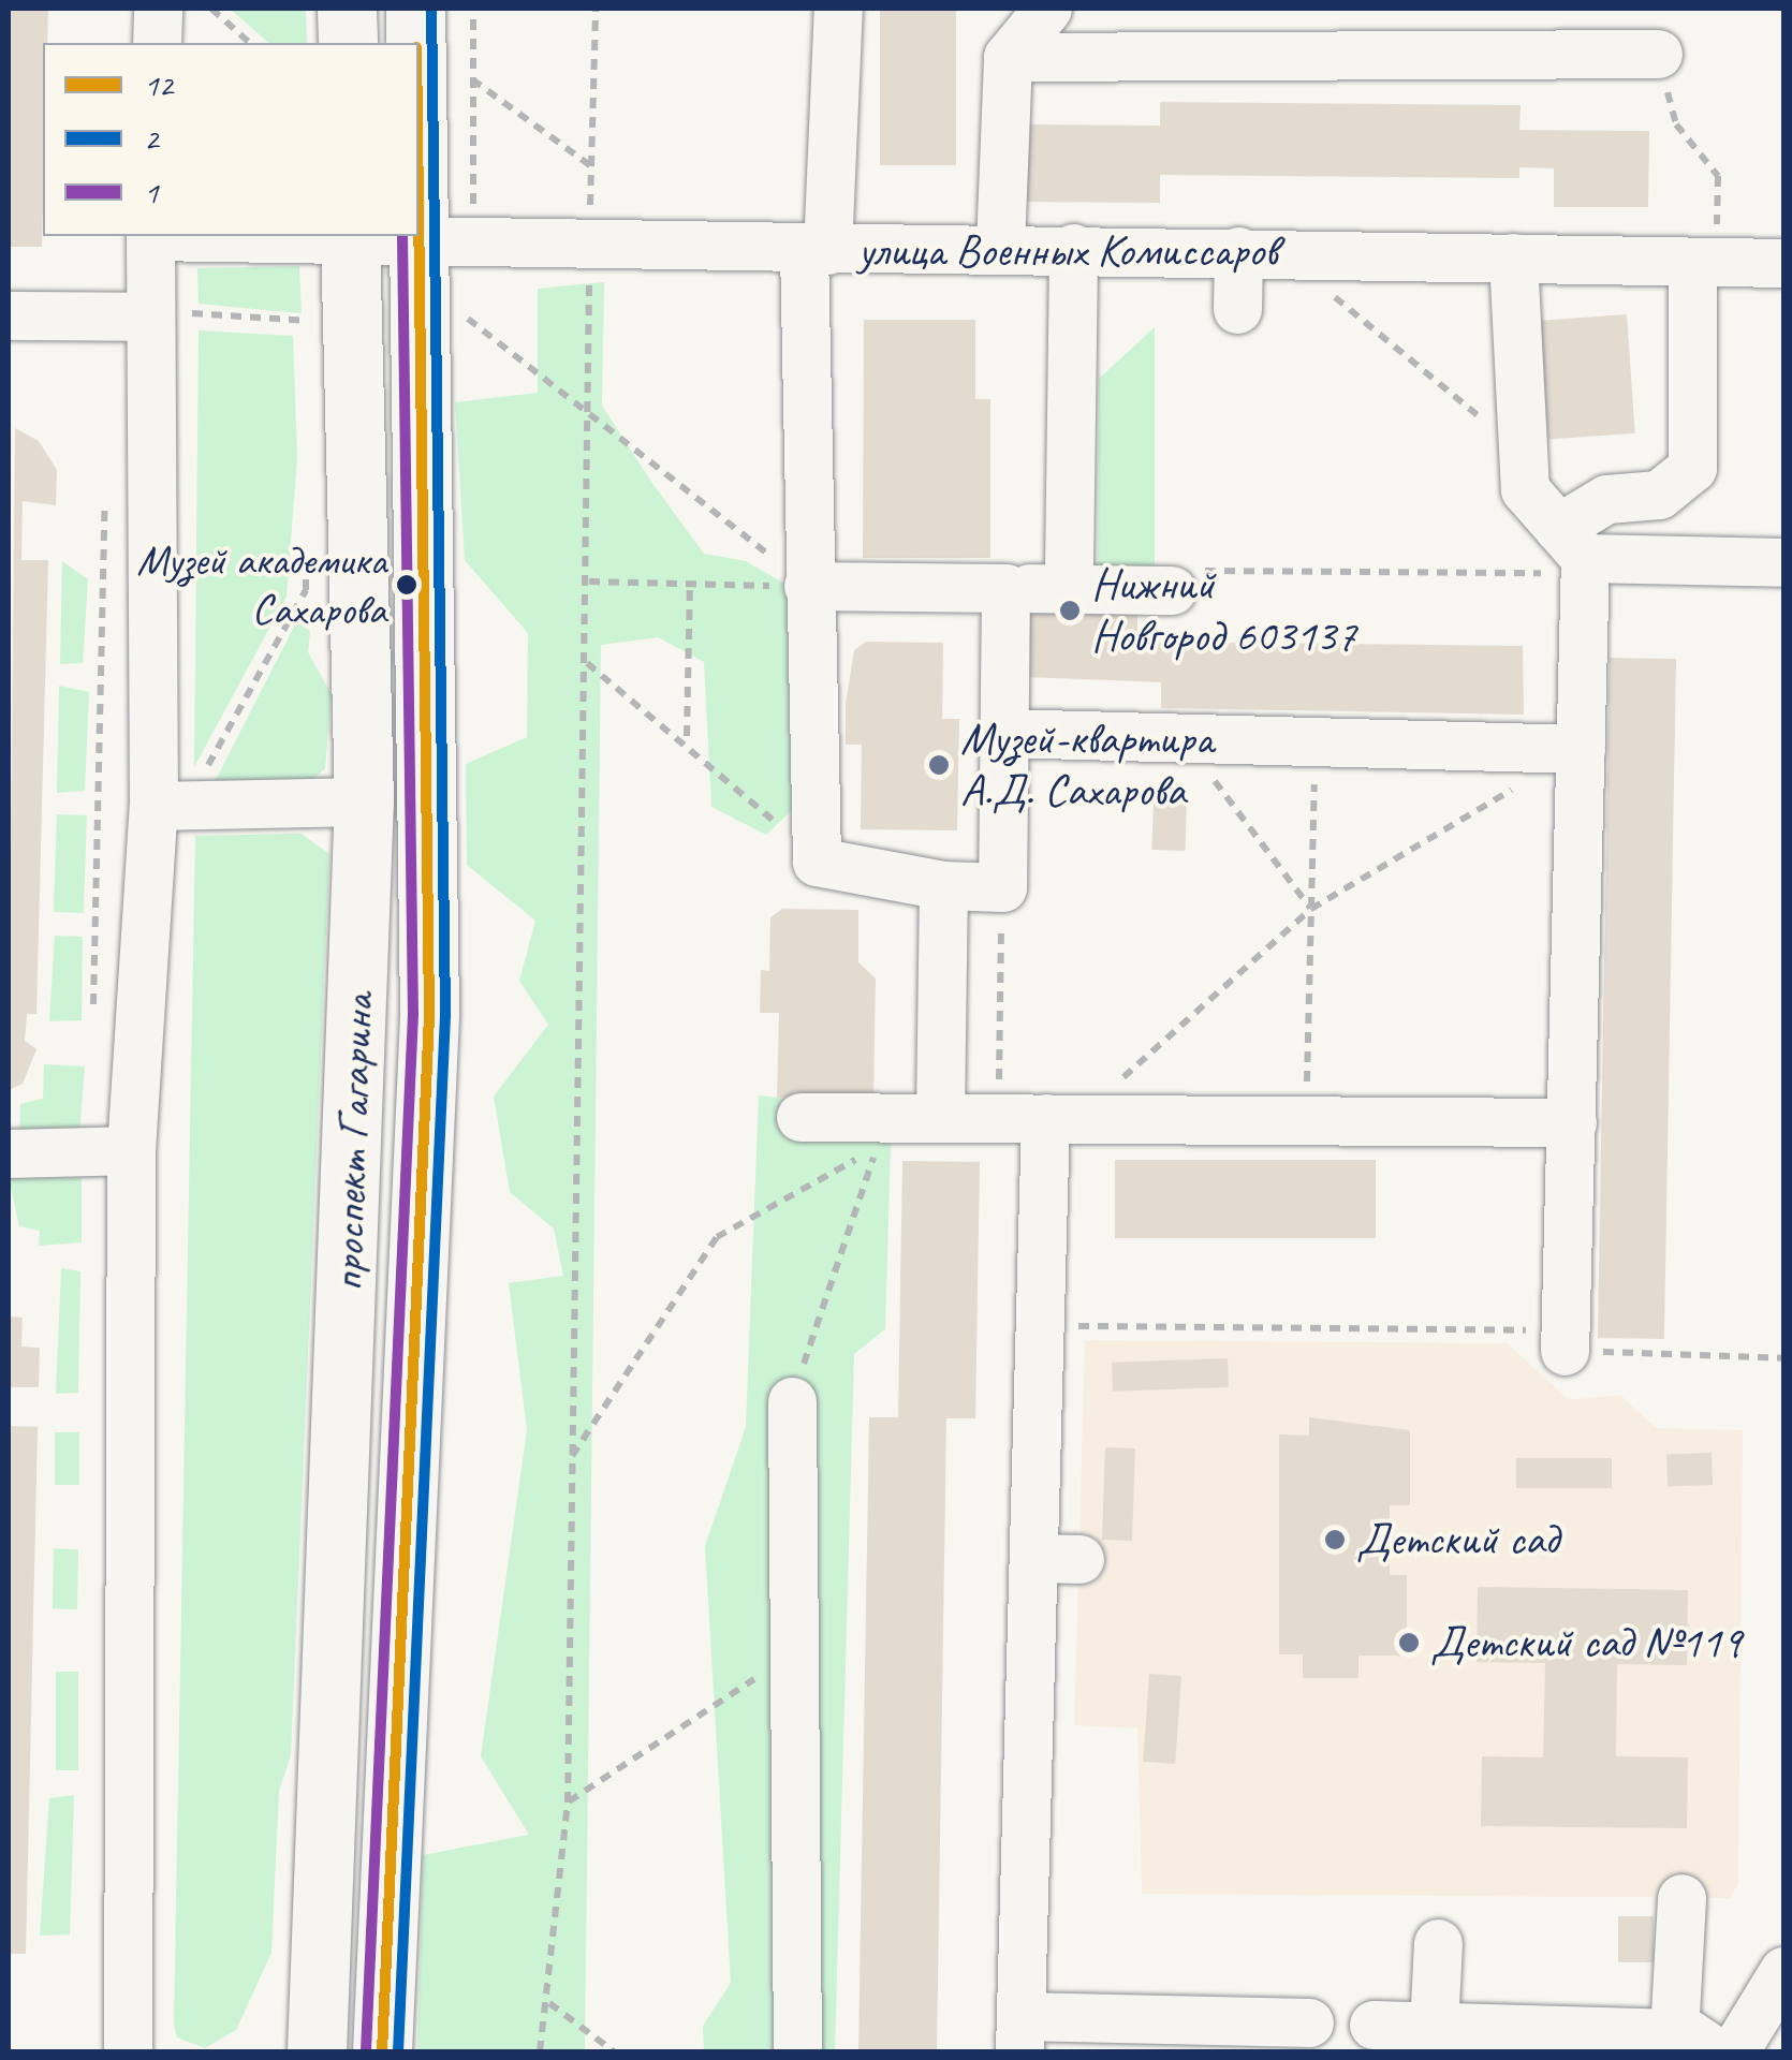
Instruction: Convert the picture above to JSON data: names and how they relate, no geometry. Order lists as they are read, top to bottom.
{
  "streets": {
    "main road": ["проспект Гагарина"],
    "street": ["улица Военных Комиссаров"]
  },
  "crossings": [
    ["улица Военных Комиссаров", "проспект Гагарина"]
  ],
  "places": [
    "Музей академика Сахарова",
    "Нижний Новгород 603137",
    "Музей-квартира А.Д. Сахарова",
    "Детский сад",
    "Детский сад №119"
  ],
  "lines": ["transit line 2", "transit line 12", "transit line 1"],
  "legend": ["12", "2", "1"]
}
